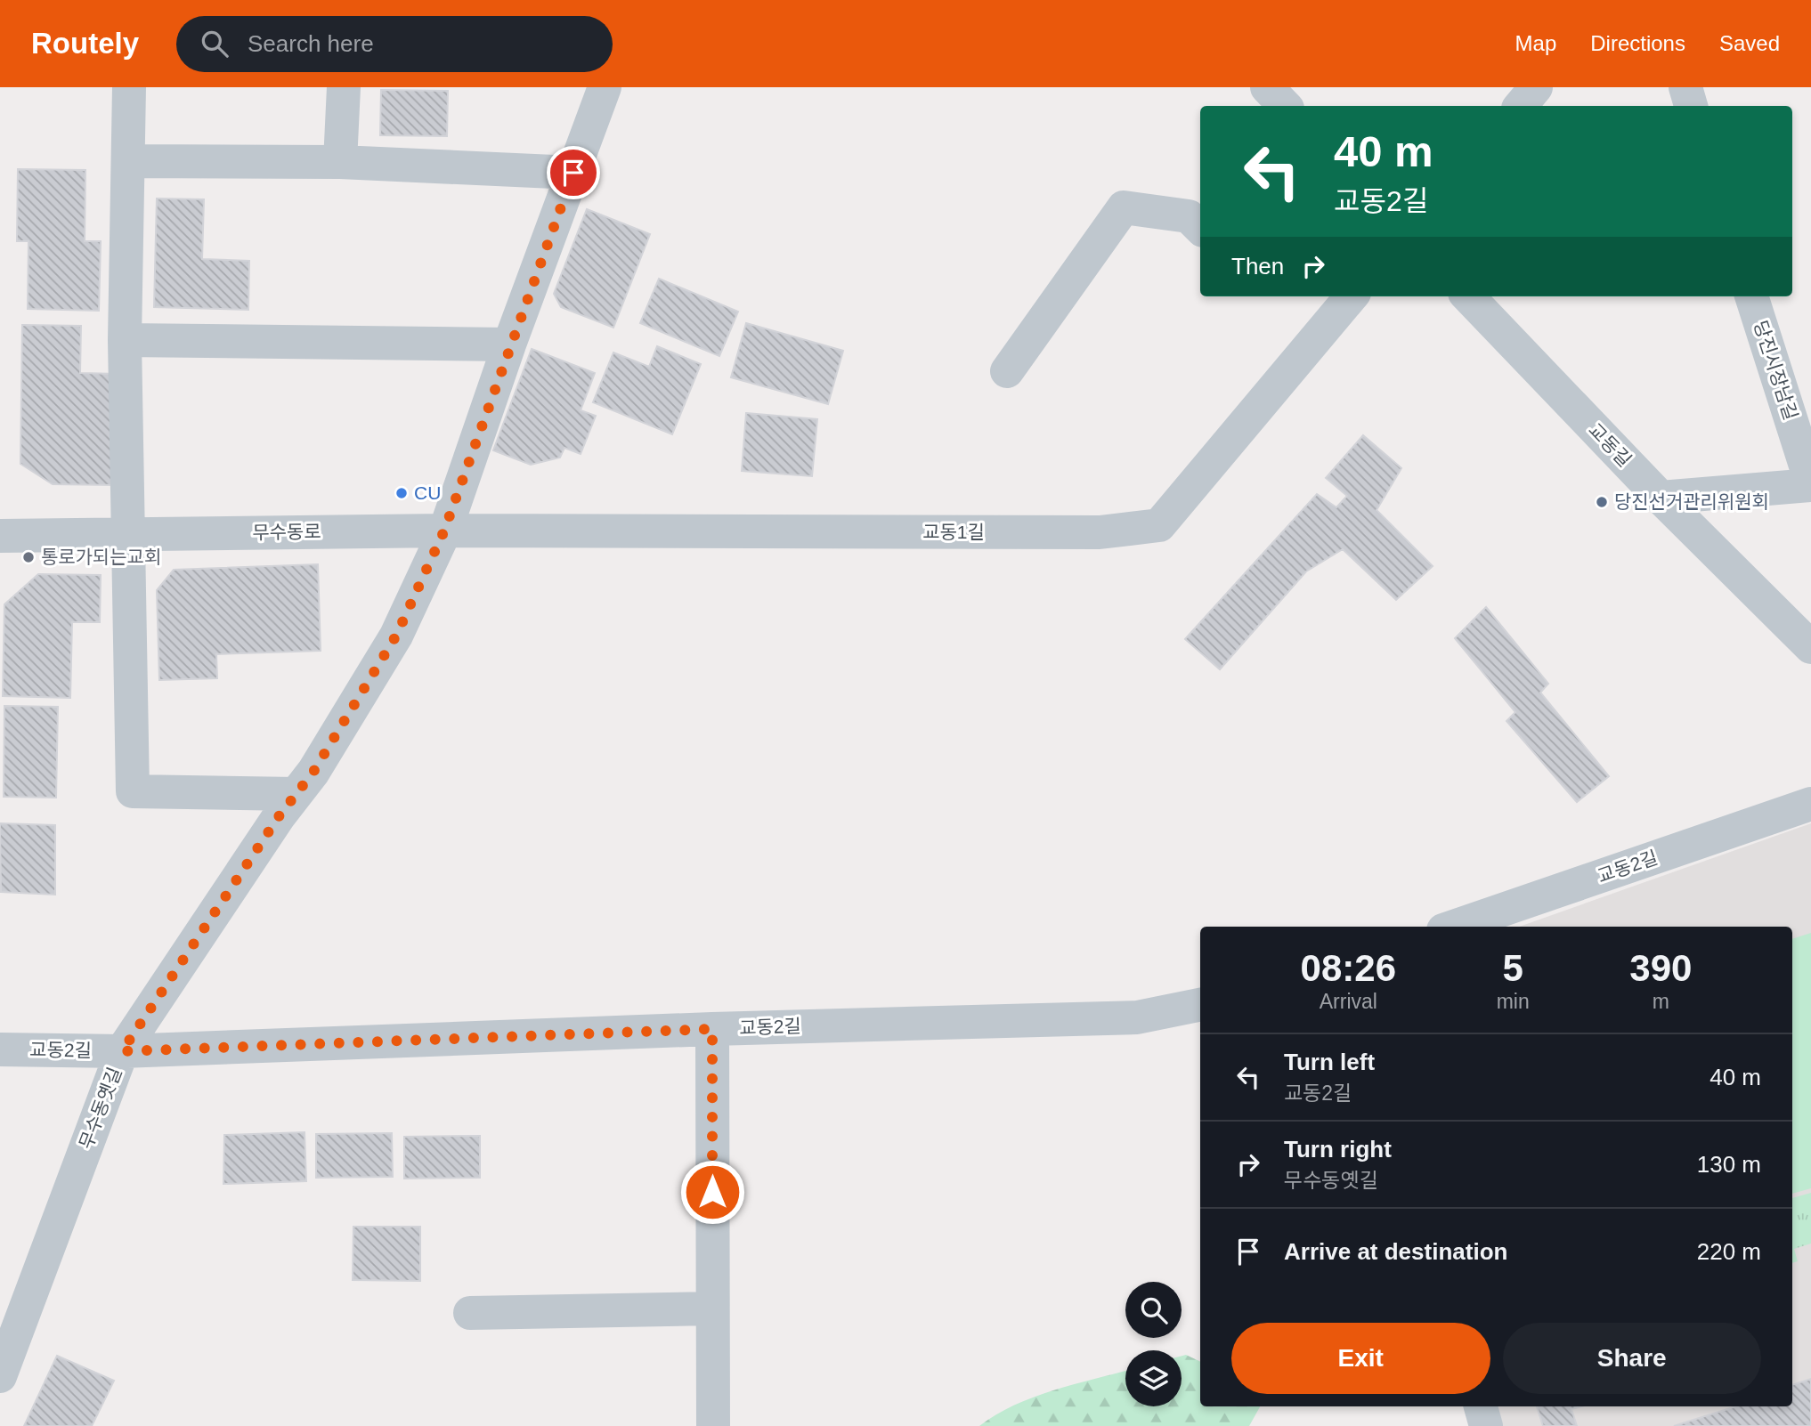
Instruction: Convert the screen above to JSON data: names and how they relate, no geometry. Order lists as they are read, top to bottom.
{
  "streets": {
    "street": [
      "당진시장남길",
      "교동길",
      "무수동로",
      "교동1길",
      "교동2길",
      "무수동옛길"
    ]
  },
  "crossings": [
    ["무수동로", "교동1길"],
    ["무수동로", "무수동옛길"],
    ["교동1길", "무수동옛길"],
    ["교동2길", "무수동옛길"]
  ],
  "places": ["CU", "당진선거관리위원회", "통로가되는교회"],
  "page": {
    "header": "Routely",
    "search": "Search here",
    "nav": ["Map", "Directions", "Saved"],
    "turn": ["40 m", "교동2길"],
    "then": "Then",
    "eta": [
      "08:26",
      "Arrival",
      "5",
      "min",
      "390",
      "m"
    ],
    "list": [
      {
        "name": "Turn left",
        "note": "교동2길",
        "value": "40 m"
      },
      {
        "name": "Turn right",
        "note": "무수동옛길",
        "value": "130 m"
      },
      {
        "name": "Arrive at destination",
        "value": "220 m"
      }
    ],
    "buttons": ["Exit", "Share"]
  }
}
